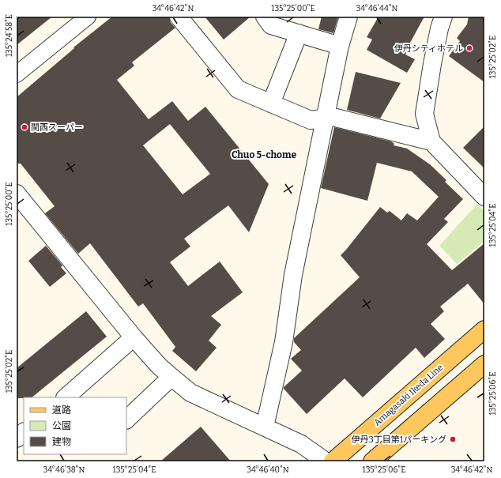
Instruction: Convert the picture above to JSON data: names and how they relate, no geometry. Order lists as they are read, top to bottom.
{
  "streets": {
    "main road": ["Amagasaki Ikeda Line"]
  },
  "districts": ["Chuo 5-chome"],
  "places": ["伊丹シティホテル", "関西スーパー", "伊丹3丁目第1パーキング"],
  "legend": ["道路", "公園", "建物"],
  "coordinates": [
    "34°46'42\"N",
    "135°25'00\"E",
    "34°46'44\"N",
    "135°24'58\"E",
    "135°25'02\"E",
    "135°25'04\"E",
    "135°25'06\"E",
    "34°46'38\"N",
    "34°46'40\"N"
  ]
}
